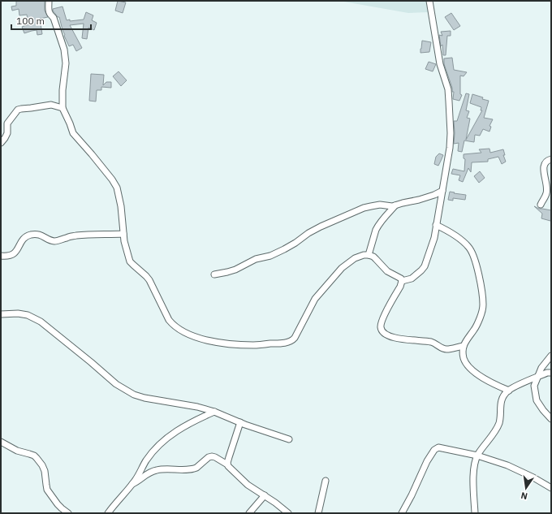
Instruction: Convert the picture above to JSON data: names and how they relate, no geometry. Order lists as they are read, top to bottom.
{
  "scale_bar": "100 m",
  "north": "bottom"
}
